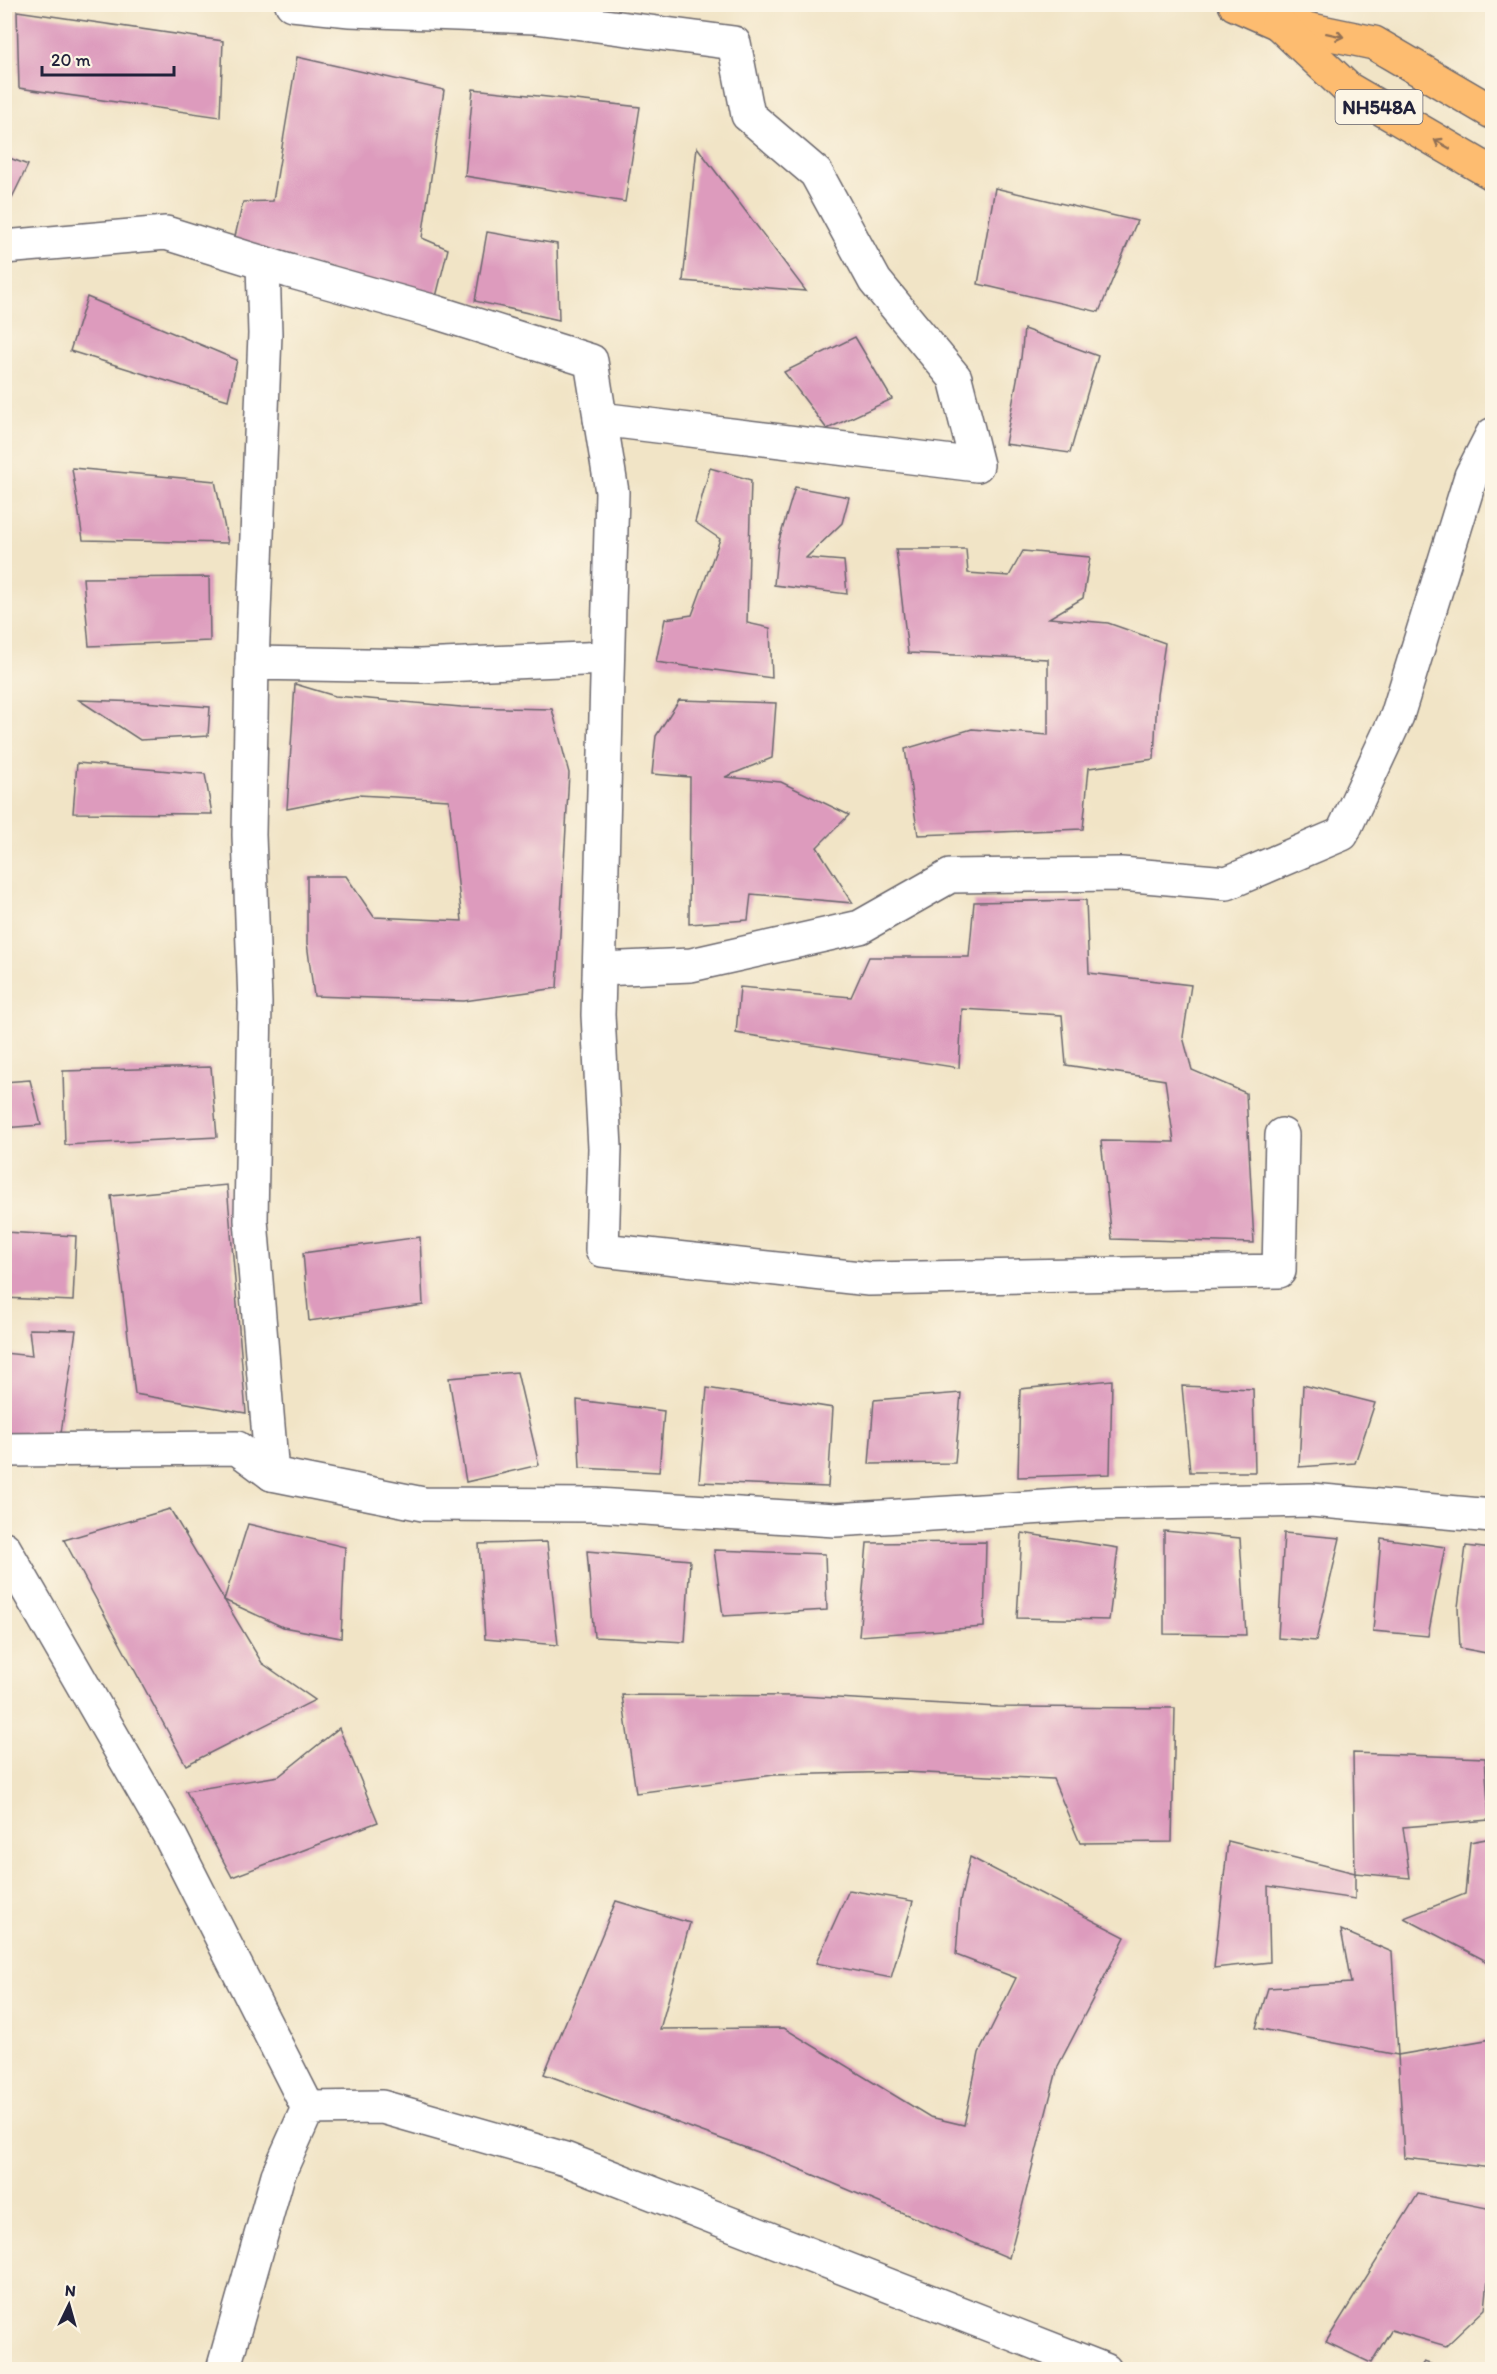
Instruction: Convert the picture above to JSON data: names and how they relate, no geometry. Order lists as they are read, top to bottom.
{
  "streets": {
    "highway": ["NH548A"]
  },
  "scale_bar": "20 m",
  "north": "top"
}
